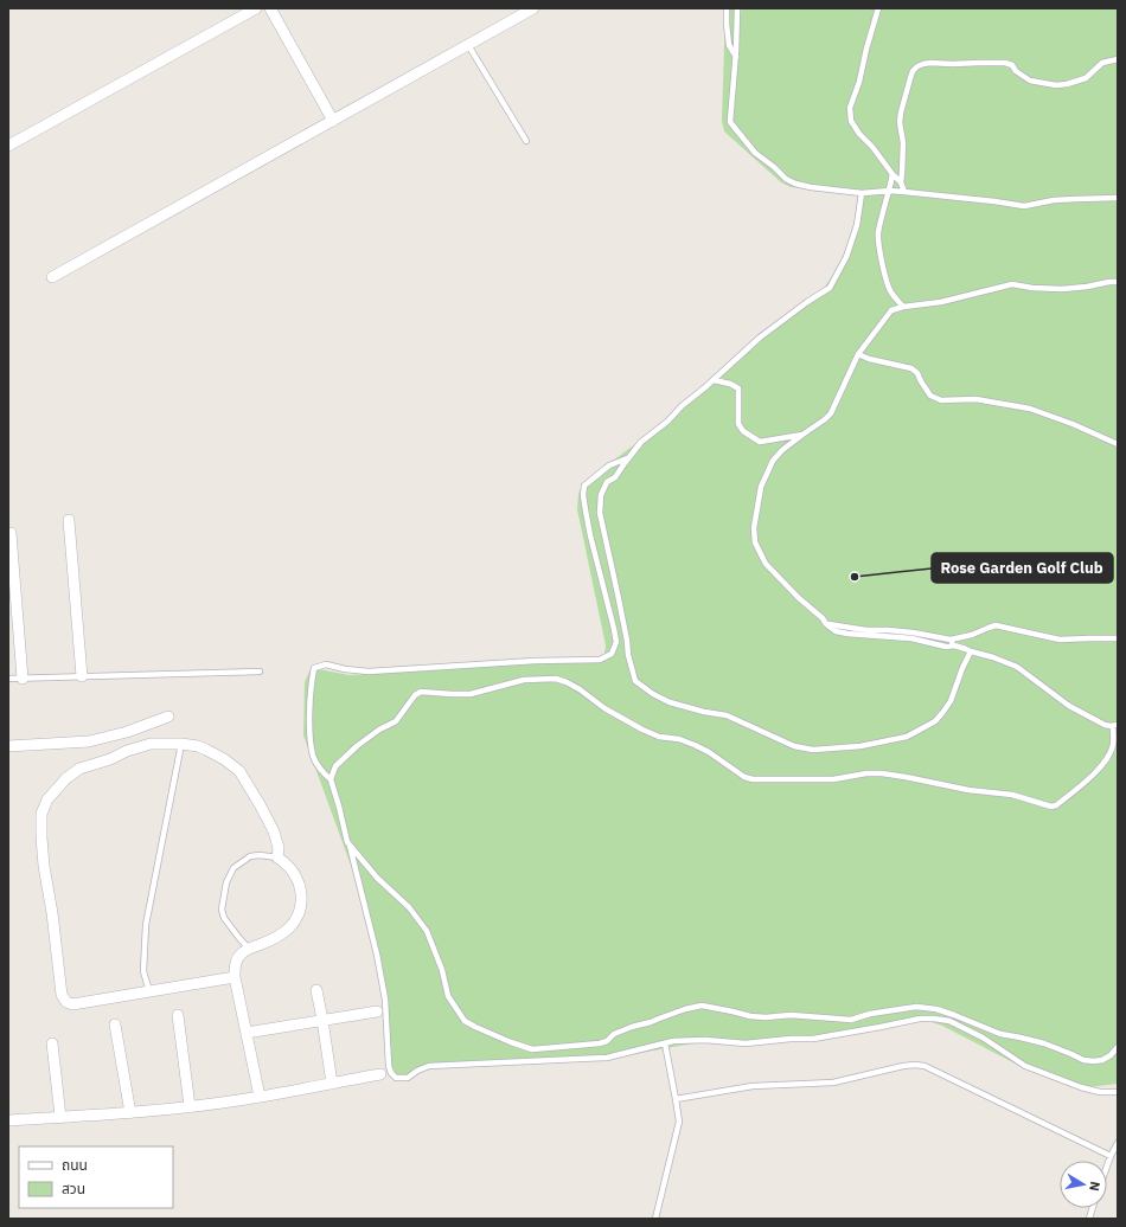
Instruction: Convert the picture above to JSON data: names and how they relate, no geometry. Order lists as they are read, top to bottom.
{
  "places": ["Rose Garden Golf Club"],
  "legend": ["ถนน", "สวน"],
  "north": "right"
}
